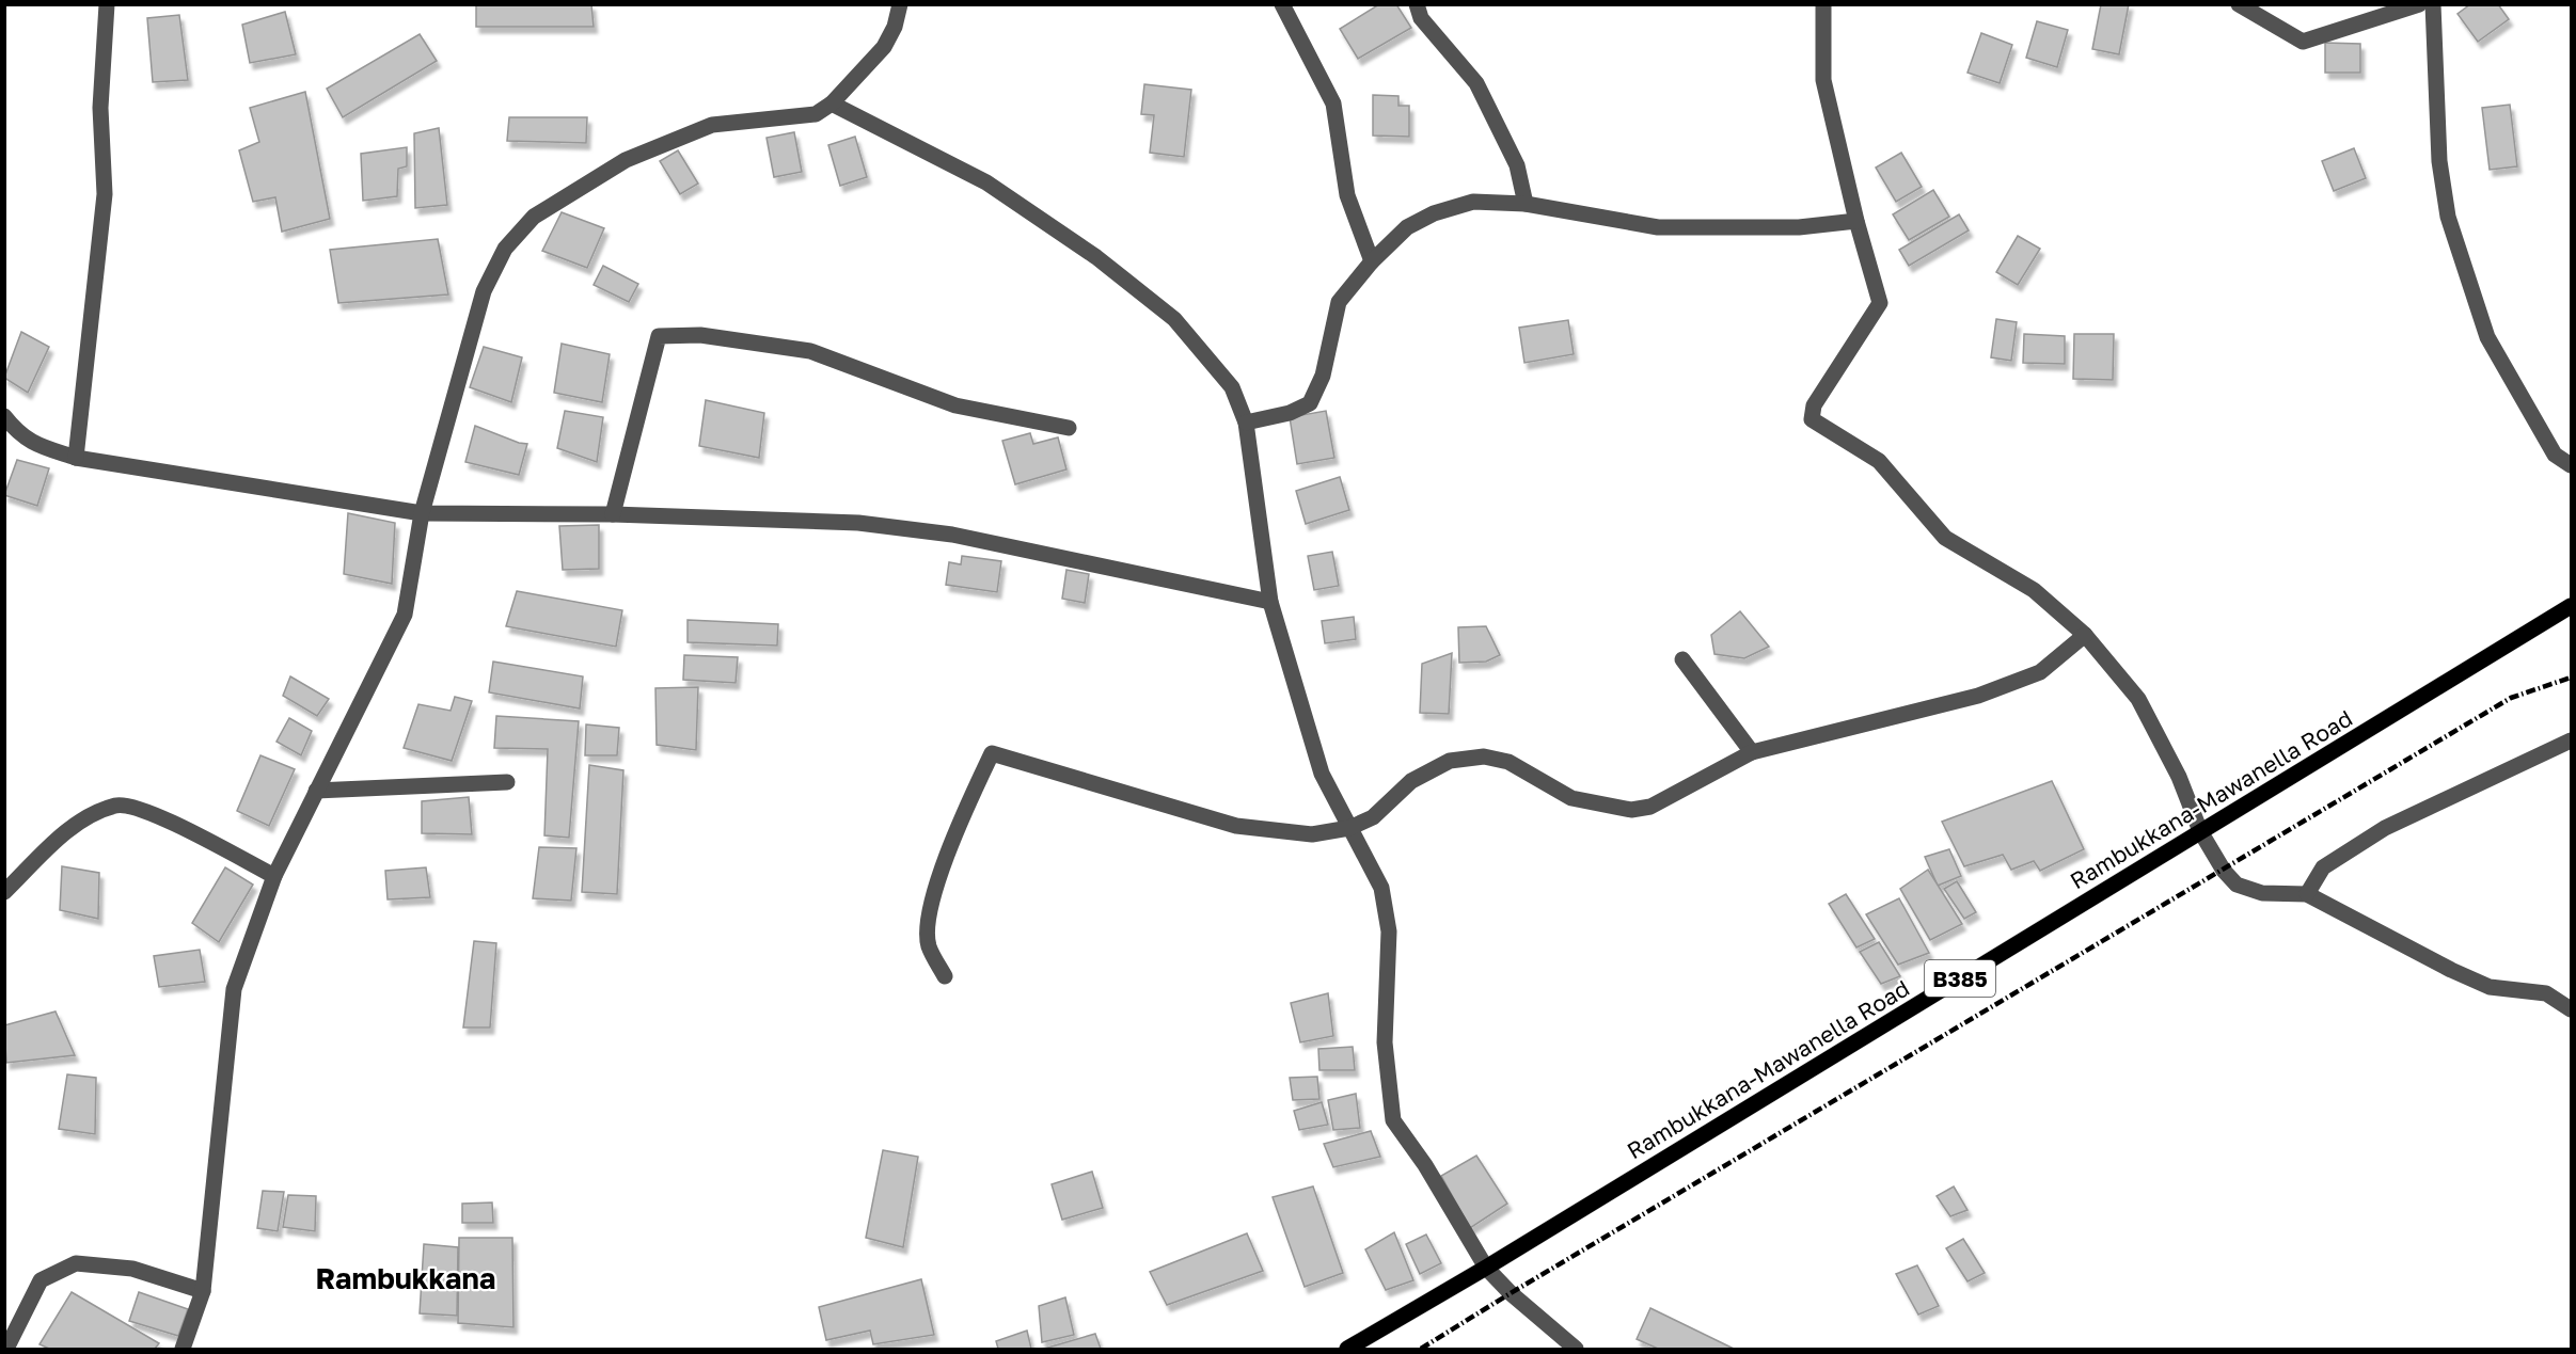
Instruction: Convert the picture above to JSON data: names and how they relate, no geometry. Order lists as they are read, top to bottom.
{
  "streets": {
    "main road": ["Rambukkana-Mawanella Road", "B385"]
  },
  "districts": ["Rambukkana"]
}
